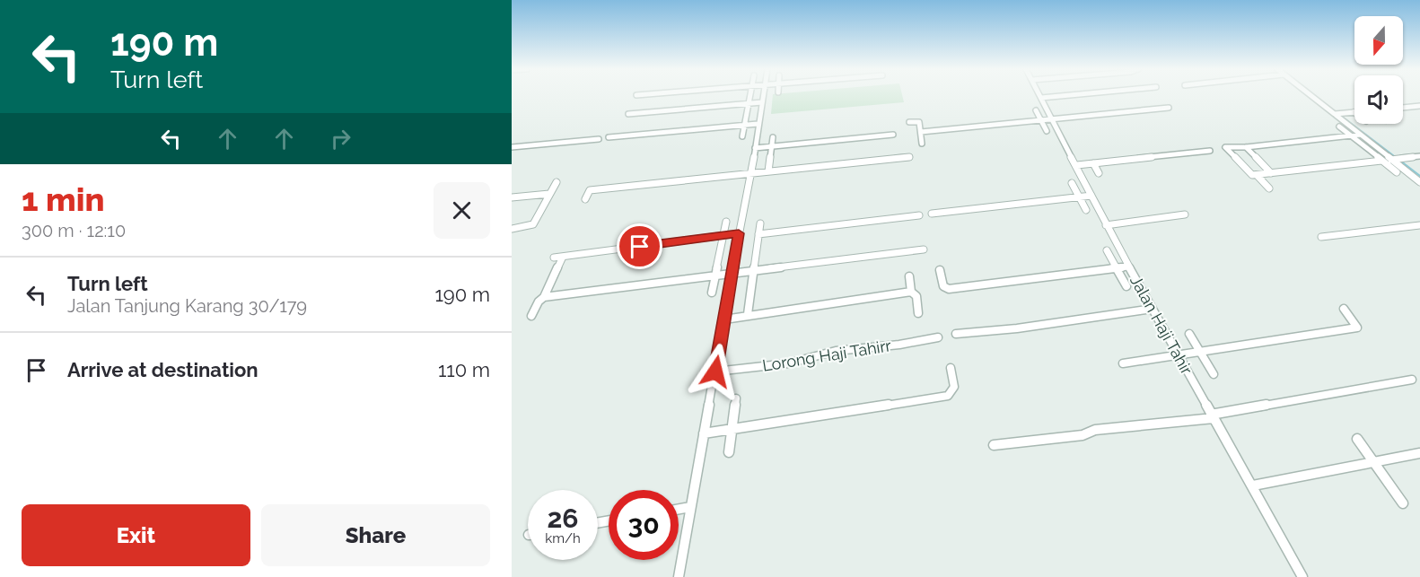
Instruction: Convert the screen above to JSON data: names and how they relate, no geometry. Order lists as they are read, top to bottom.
{
  "streets": {
    "street": ["Jalan Haji Tahir", "Lorong Haji Tahirr"]
  },
  "north": "bottom",
  "page": {
    "turn": ["190 m", "Turn left"],
    "heading": ["1 min", "300 m · 12:10"],
    "list": [
      {
        "name": "Turn left",
        "note": "Jalan Tanjung Karang 30/179",
        "value": "190 m"
      },
      {
        "name": "Arrive at destination",
        "value": "110 m"
      }
    ],
    "speed": "26 km/h",
    "limit": "30",
    "buttons": ["Exit", "Share"]
  }
}
